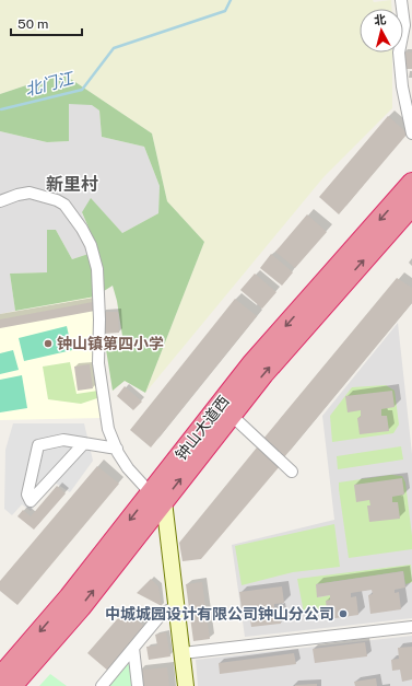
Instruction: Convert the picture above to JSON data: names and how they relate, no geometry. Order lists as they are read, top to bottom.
{
  "streets": {
    "highway": ["钟山大道西"]
  },
  "districts": ["新里村"],
  "water": ["北门江"],
  "places": ["钟山镇第四小学", "中城城园设计有限公司钟山分公司"],
  "scale_bar": "50 m",
  "north": "top"
}
